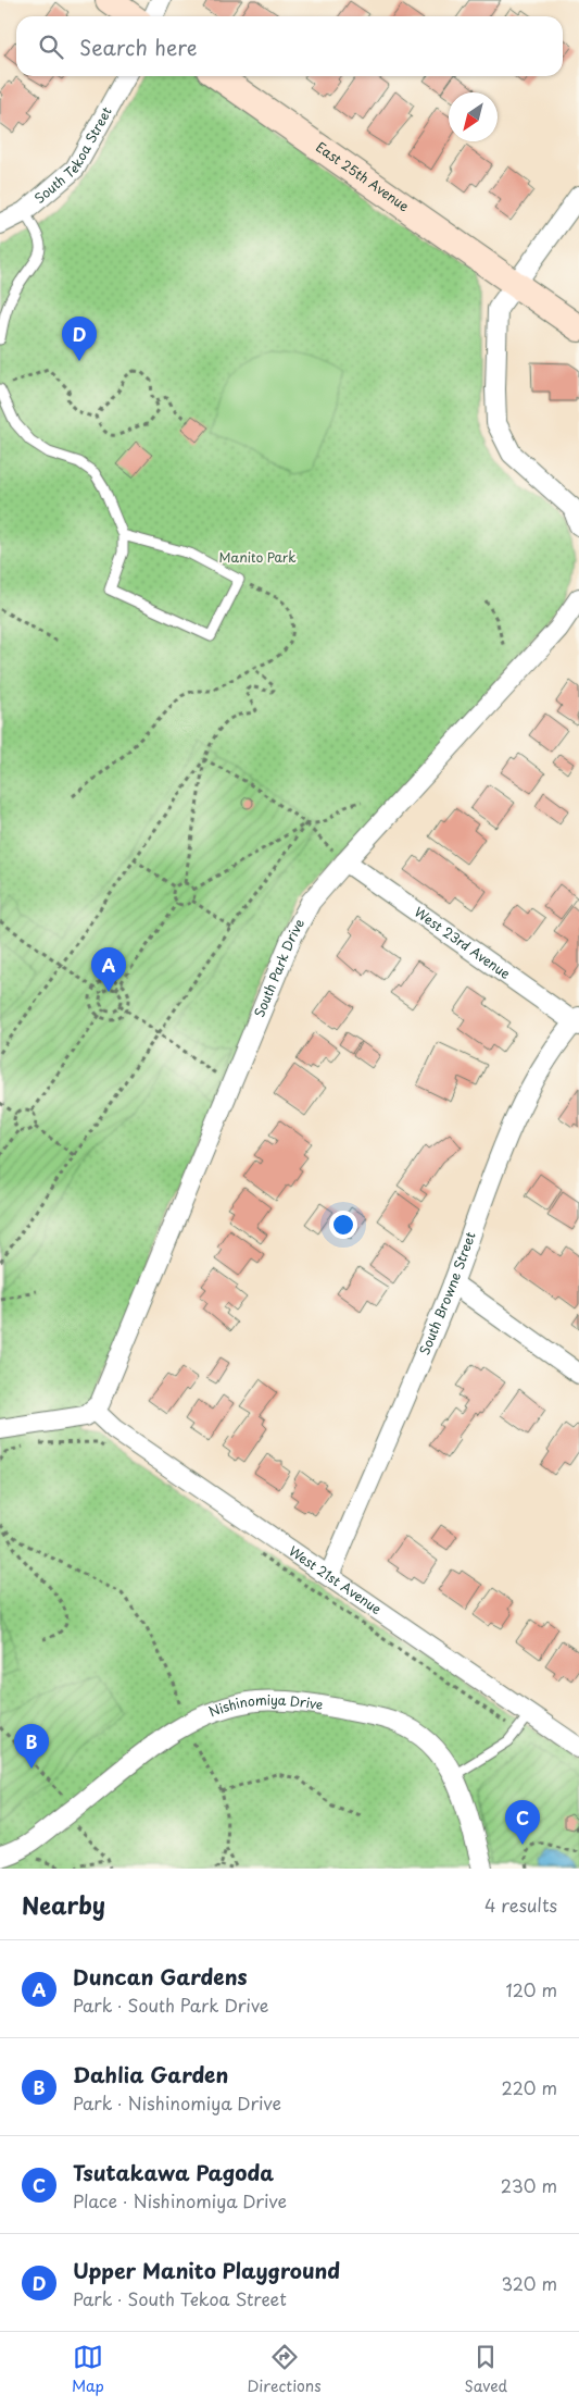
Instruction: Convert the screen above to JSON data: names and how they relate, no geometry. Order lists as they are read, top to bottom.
{
  "streets": {
    "street": [
      "South Tekoa Street",
      "East 25th Avenue",
      "West 23rd Avenue",
      "South Park Drive",
      "South Browne Street",
      "West 21st Avenue",
      "Nishinomiya Drive"
    ]
  },
  "crossings": [
    ["West 23rd Avenue", "South Park Drive"],
    ["West 23rd Avenue", "South Browne Street"],
    ["South Park Drive", "West 21st Avenue"],
    ["South Browne Street", "West 21st Avenue"]
  ],
  "parks": ["Manito Park"],
  "north": "bottom left",
  "page": {
    "search": "Search here",
    "pins": [
      "D",
      "A",
      "B",
      "C"
    ],
    "heading": ["Nearby", "4 results"],
    "list": [
      {
        "mark": "A",
        "name": "Duncan Gardens",
        "note": "Park · South Park Drive",
        "value": "120 m"
      },
      {
        "mark": "B",
        "name": "Dahlia Garden",
        "note": "Park · Nishinomiya Drive",
        "value": "220 m"
      },
      {
        "mark": "C",
        "name": "Tsutakawa Pagoda",
        "note": "Place · Nishinomiya Drive",
        "value": "230 m"
      },
      {
        "mark": "D",
        "name": "Upper Manito Playground",
        "note": "Park · South Tekoa Street",
        "value": "320 m"
      }
    ],
    "nav": ["Map", "Directions", "Saved"]
  }
}
